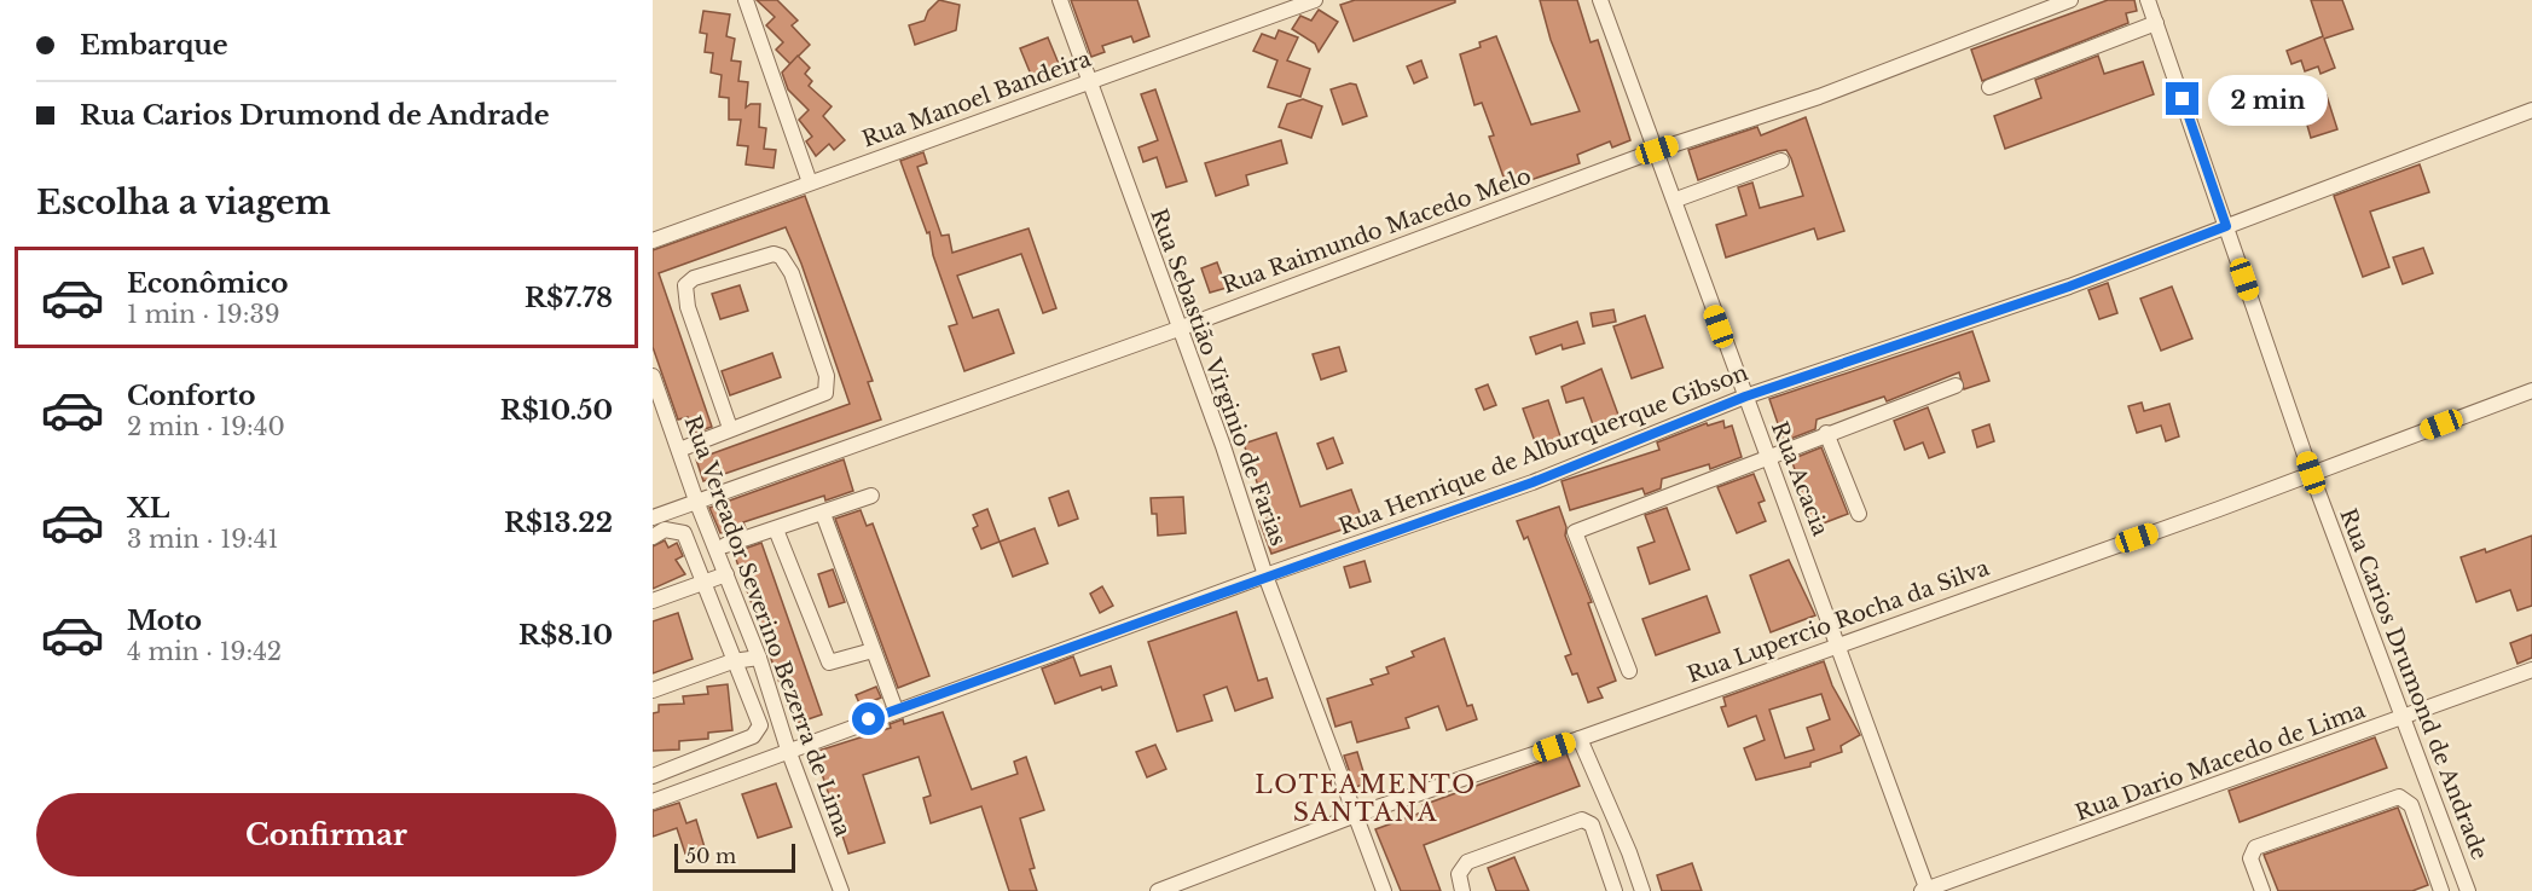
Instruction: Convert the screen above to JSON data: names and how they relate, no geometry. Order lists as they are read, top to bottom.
{
  "streets": {
    "street": [
      "Rua Manoel Bandeira",
      "Rua Raimundo Macedo Melo",
      "Rua Sebastião Virginio de Farias",
      "Rua Henrique de Alburquerque Gibson",
      "Rua Acacia",
      "Rua Lupercio Rocha da Silva",
      "Rua Vereador Severino Bezerra de Lima",
      "Rua Carios Drumond de Andrade",
      "Rua Dario Macedo de Lima"
    ]
  },
  "crossings": [
    ["Rua Manoel Bandeira", "Rua Sebastião Virginio de Farias"],
    ["Rua Raimundo Macedo Melo", "Rua Sebastião Virginio de Farias"],
    ["Rua Raimundo Macedo Melo", "Rua Acacia"],
    ["Rua Raimundo Macedo Melo", "Rua Vereador Severino Bezerra de Lima"],
    ["Rua Sebastião Virginio de Farias", "Rua Henrique de Alburquerque Gibson"],
    ["Rua Sebastião Virginio de Farias", "Rua Lupercio Rocha da Silva"],
    ["Rua Henrique de Alburquerque Gibson", "Rua Acacia"],
    ["Rua Henrique de Alburquerque Gibson", "Rua Vereador Severino Bezerra de Lima"],
    ["Rua Henrique de Alburquerque Gibson", "Rua Carios Drumond de Andrade"],
    ["Rua Acacia", "Rua Lupercio Rocha da Silva"],
    ["Rua Acacia", "Rua Dario Macedo de Lima"],
    ["Rua Lupercio Rocha da Silva", "Rua Carios Drumond de Andrade"],
    ["Rua Carios Drumond de Andrade", "Rua Dario Macedo de Lima"]
  ],
  "districts": ["LOTEAMENTO SANTANA"],
  "scale_bar": "50 m",
  "page": {
    "banner": ["Embarque", "Rua Carios Drumond de Andrade"],
    "bubble": "2 min",
    "heading": "Escolha a viagem",
    "list": [
      {
        "name": "Econômico",
        "note": "1 min · 19:39",
        "value": "R$7.78"
      },
      {
        "name": "Conforto",
        "note": "2 min · 19:40",
        "value": "R$10.50"
      },
      {
        "name": "XL",
        "note": "3 min · 19:41",
        "value": "R$13.22"
      },
      {
        "name": "Moto",
        "note": "4 min · 19:42",
        "value": "R$8.10"
      }
    ],
    "buttons": "Confirmar",
    "scale": "50 m"
  }
}
